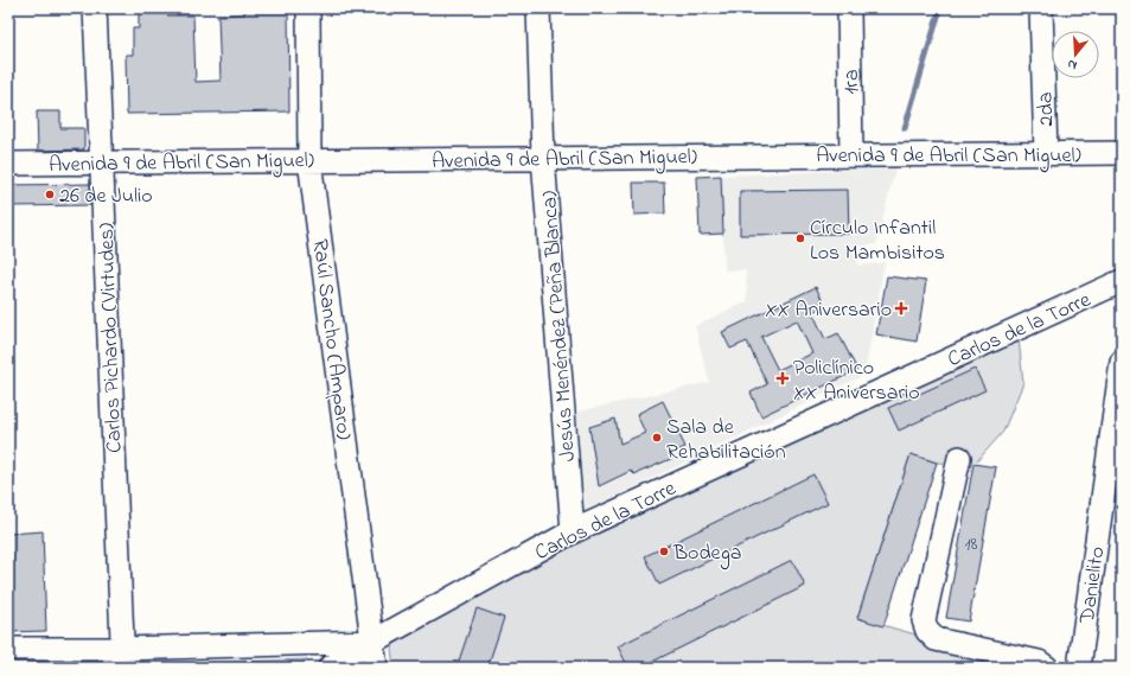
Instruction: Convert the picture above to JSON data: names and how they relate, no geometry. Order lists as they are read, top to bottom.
{
  "streets": {
    "street": [
      "1ra",
      "2da",
      "Avenida 9 de Abril (San Miguel)",
      "Jesús Menéndez (Peña Blanca)",
      "Carlos de la Torre",
      "Carlos Pichardo (Virtudes)",
      "Raúl Sancho (Amparo)",
      "Danielito"
    ]
  },
  "crossings": [
    ["1ra", "Avenida 9 de Abril (San Miguel)"],
    ["2da", "Avenida 9 de Abril (San Miguel)"],
    ["Avenida 9 de Abril (San Miguel)", "Jesús Menéndez (Peña Blanca)"],
    ["Avenida 9 de Abril (San Miguel)", "Carlos Pichardo (Virtudes)"],
    ["Avenida 9 de Abril (San Miguel)", "Raúl Sancho (Amparo)"],
    ["Jesús Menéndez (Peña Blanca)", "Carlos de la Torre"],
    ["Carlos de la Torre", "Raúl Sancho (Amparo)"]
  ],
  "places": {
    "other": [
      "26 de Julio",
      "Círculo Infantil Los Mambisitos",
      "Sala de Rehabilitación",
      "Bodega"
    ],
    "health": ["XX Aniversario", "Policlínico XX Aniversario"]
  },
  "house_numbers": ["18"],
  "north": "bottom"
}
